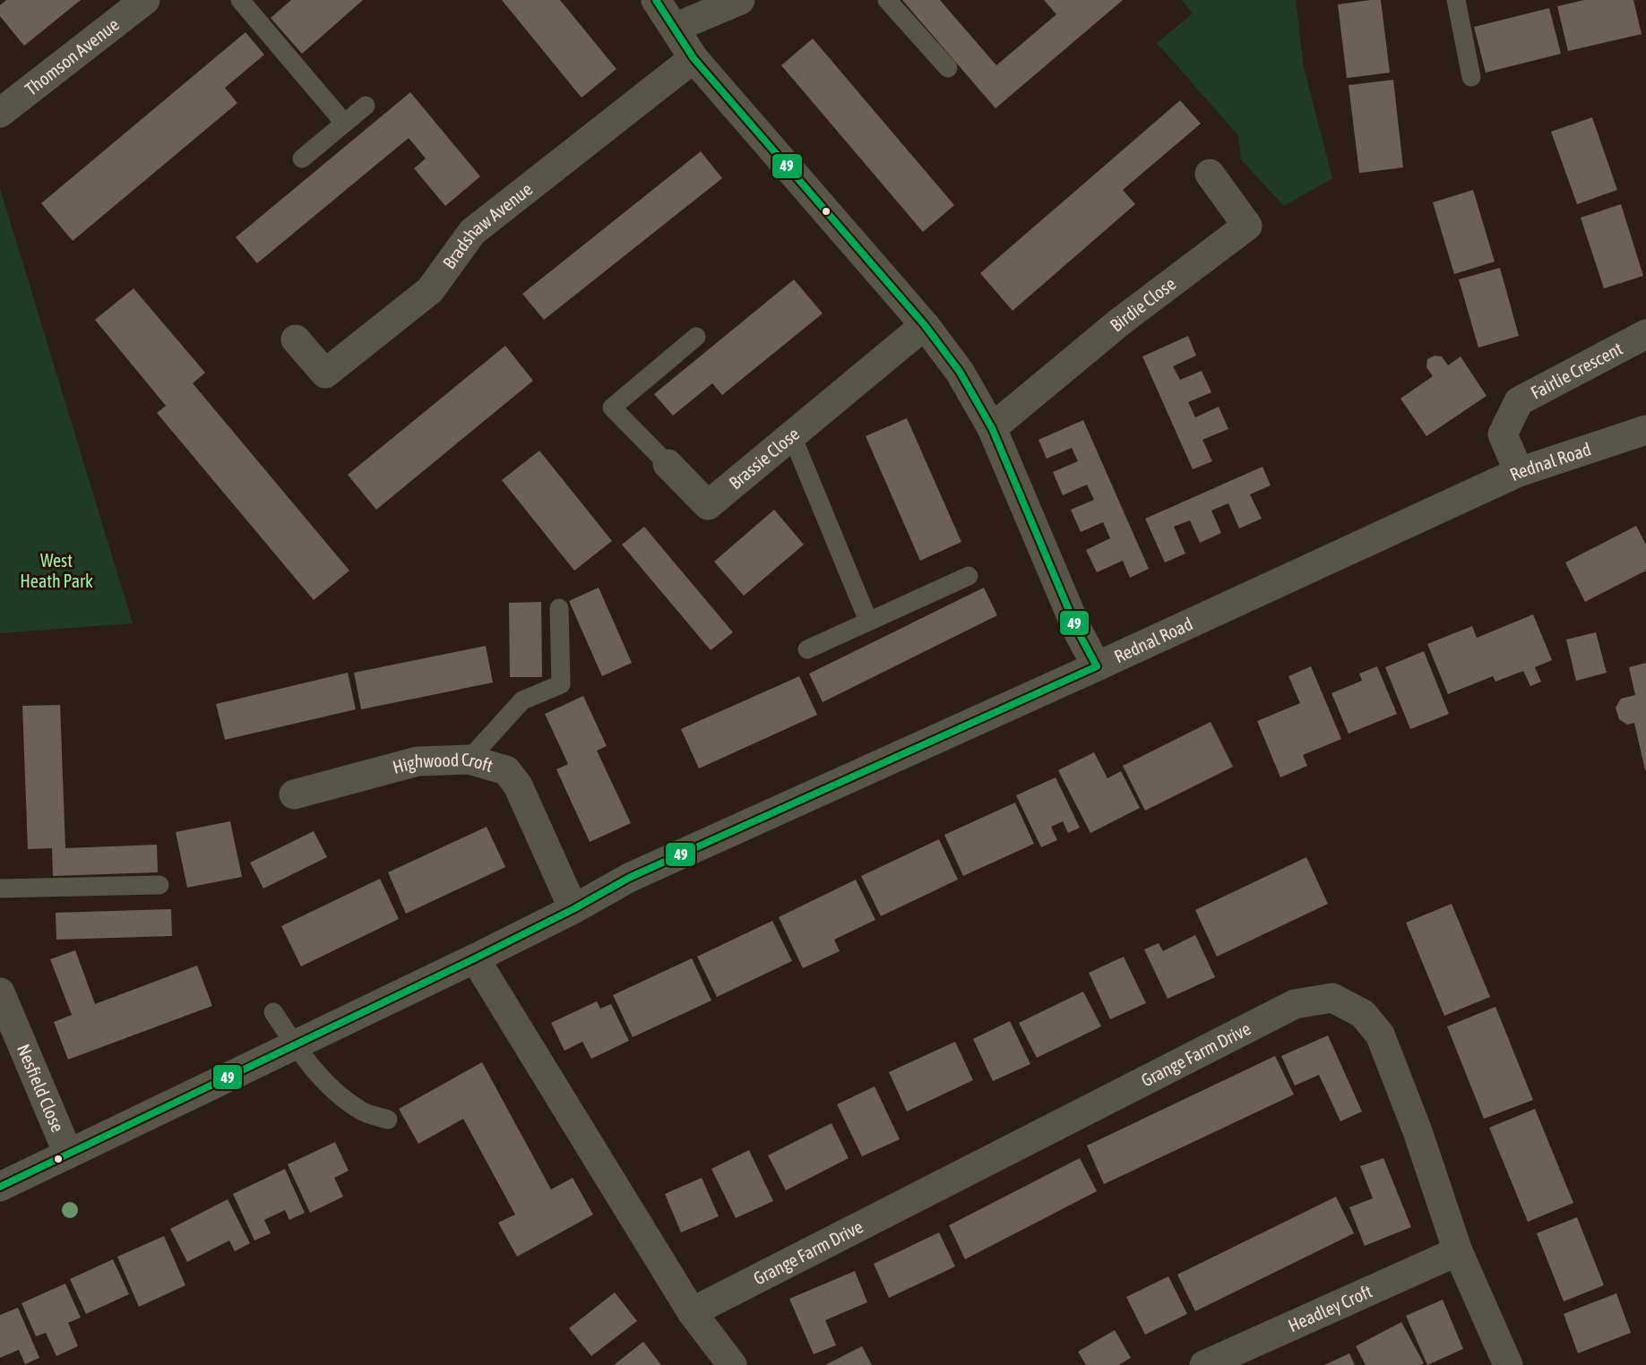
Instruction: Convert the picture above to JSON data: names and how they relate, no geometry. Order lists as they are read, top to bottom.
{
  "streets": {
    "street": [
      "Thomson Avenue",
      "Bradshaw Avenue",
      "Birdie Close",
      "Fairlie Crescent",
      "Brassie Close",
      "Rednal Road",
      "Highwood Croft",
      "Grange Farm Drive",
      "Nesfield Close",
      "Headley Croft"
    ]
  },
  "crossings": [
    ["Fairlie Crescent", "Rednal Road"],
    ["Rednal Road", "Highwood Croft"],
    ["Rednal Road", "Nesfield Close"],
    ["Grange Farm Drive", "Headley Croft"]
  ],
  "parks": ["West Heath Park"],
  "lines": ["transit line 49"]
}
